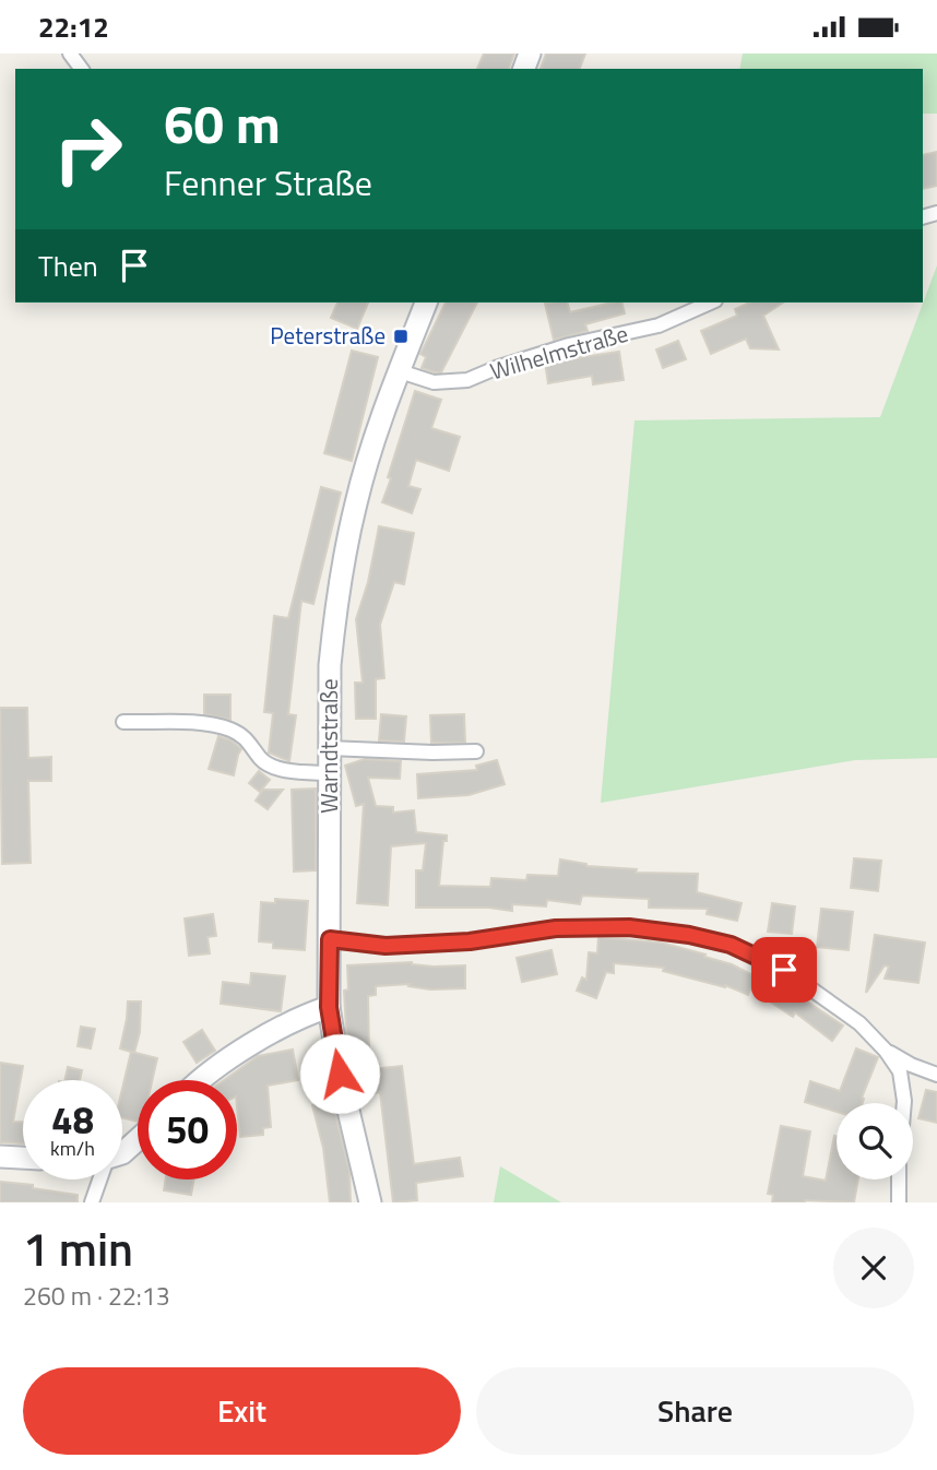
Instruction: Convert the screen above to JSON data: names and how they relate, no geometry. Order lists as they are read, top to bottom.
{
  "streets": {
    "main road": ["Warndtstraße"],
    "street": ["Wilhelmstraße"]
  },
  "crossings": [
    ["Wilhelmstraße", "Warndtstraße"]
  ],
  "places": {
    "transit": ["Peterstraße"]
  },
  "page": {
    "status": "22:12",
    "turn": ["60 m", "Fenner Straße"],
    "then": "Then",
    "speed": "48 km/h",
    "limit": "50",
    "heading": ["1 min", "260 m · 22:13"],
    "buttons": ["Exit", "Share"]
  }
}
